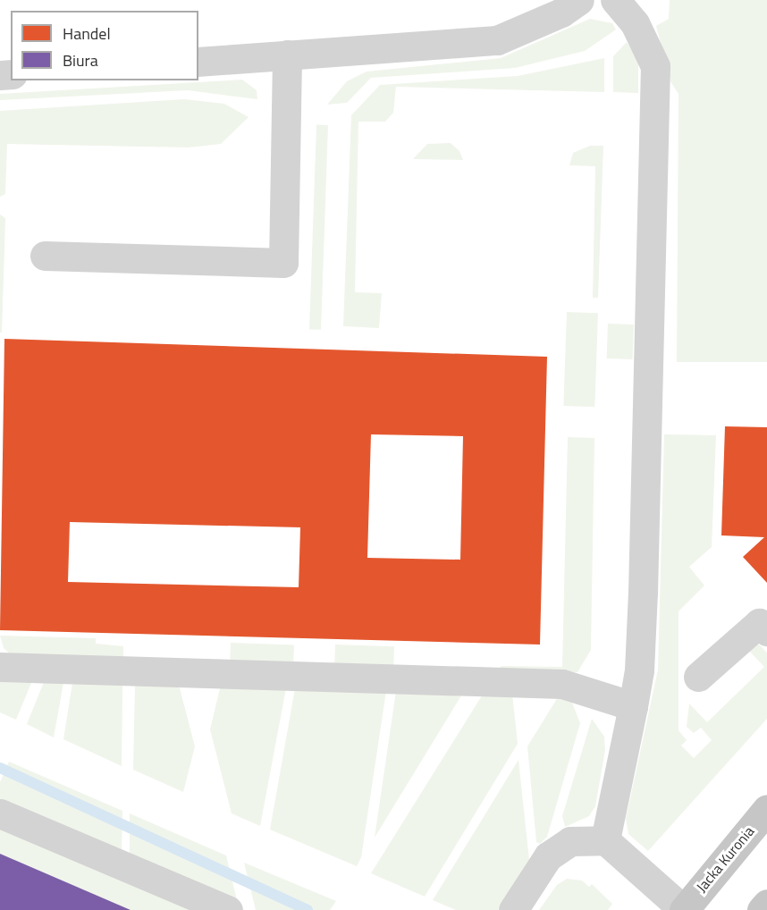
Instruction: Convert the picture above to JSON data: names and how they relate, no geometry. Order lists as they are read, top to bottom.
{
  "streets": {
    "main road": ["Jacka Kuronia"]
  },
  "legend": ["Handel", "Biura"]
}
